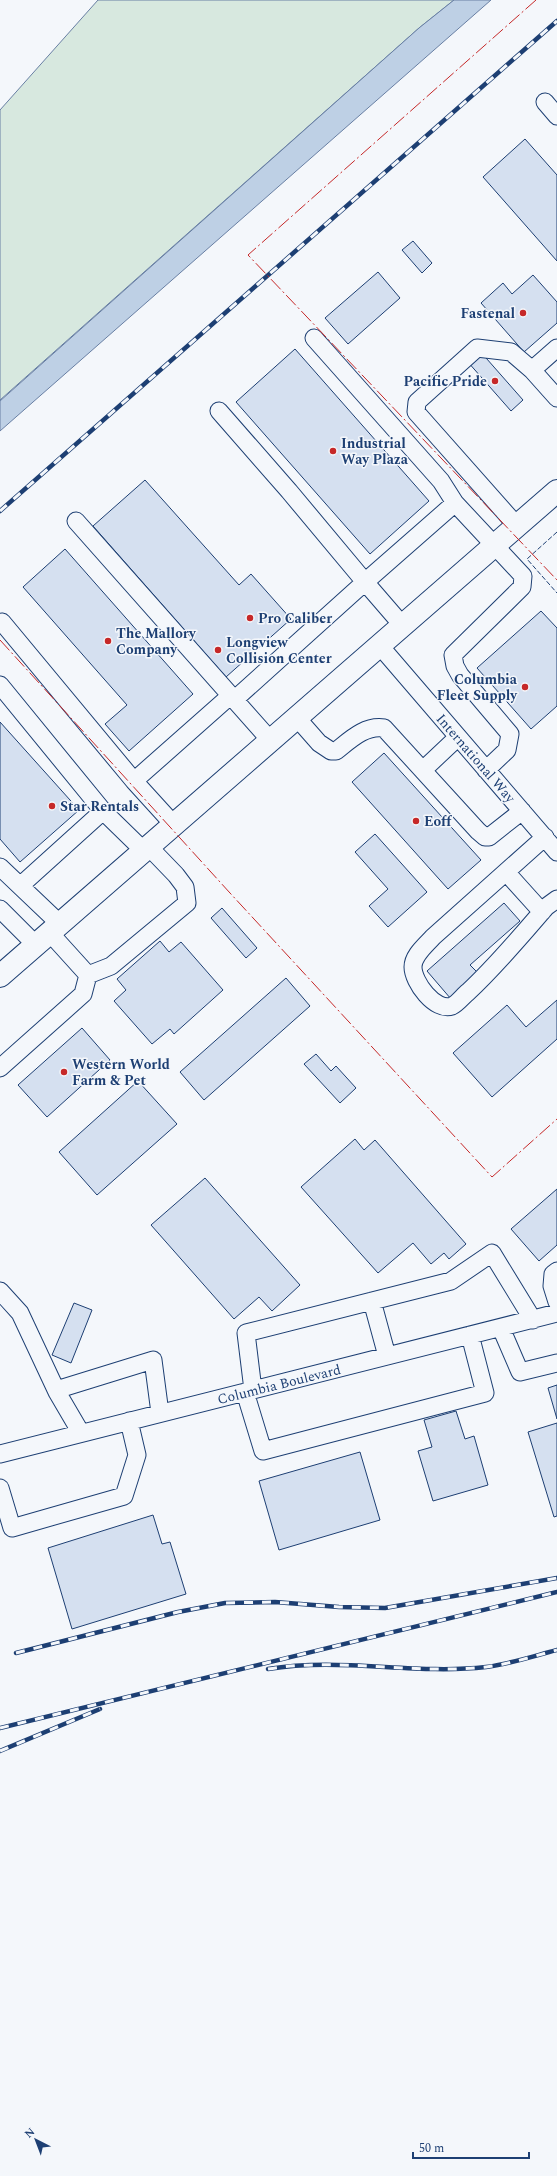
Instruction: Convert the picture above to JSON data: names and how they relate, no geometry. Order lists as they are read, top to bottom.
{
  "streets": {
    "street": ["International Way", "Columbia Boulevard"]
  },
  "places": [
    "Fastenal",
    "Pacific Pride",
    "Industrial Way Plaza",
    "Pro Caliber",
    "The Mallory Company",
    "Longview Collision Center",
    "Columbia Fleet Supply",
    "Star Rentals",
    "Eoff",
    "Western World Farm & Pet"
  ],
  "scale_bar": "50 m",
  "north": "top left"
}
